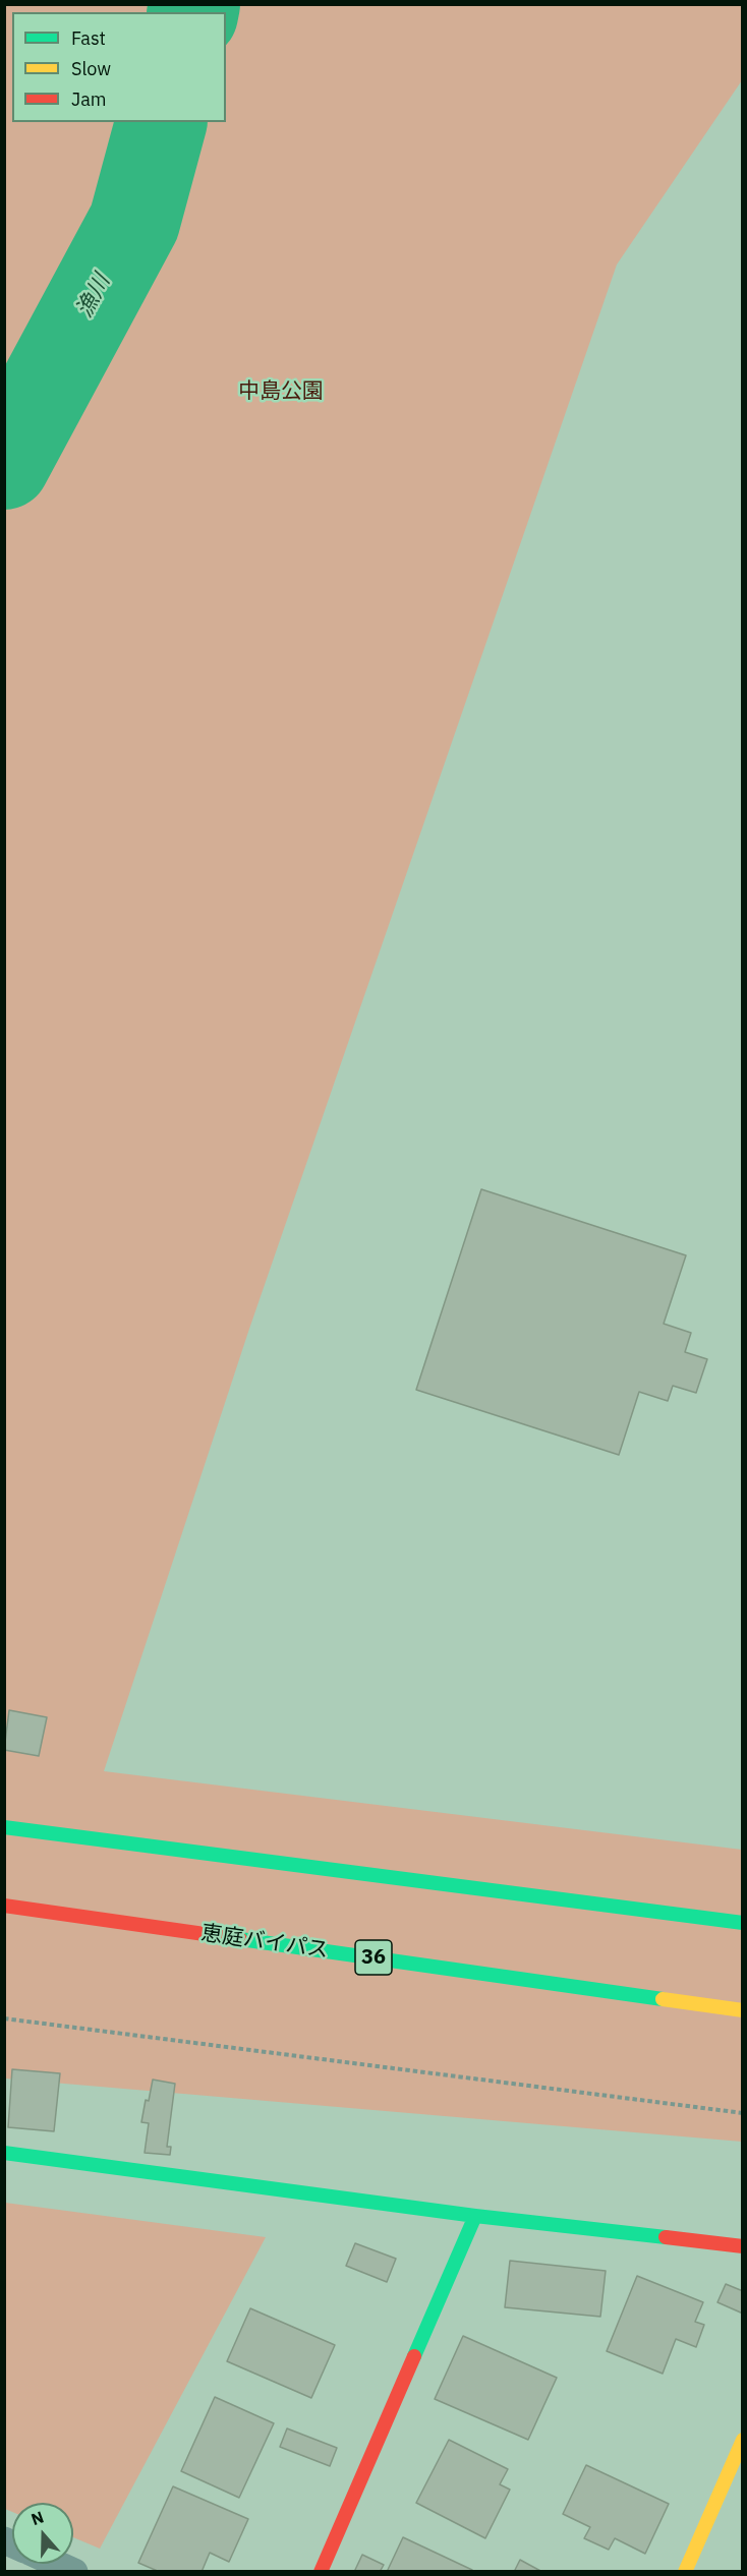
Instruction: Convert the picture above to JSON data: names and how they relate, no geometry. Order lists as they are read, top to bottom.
{
  "streets": {
    "main road": ["恵庭バイパス", "36"]
  },
  "water": ["漁川"],
  "parks": ["中島公園"],
  "legend": ["Fast", "Slow", "Jam"],
  "north": "top"
}
